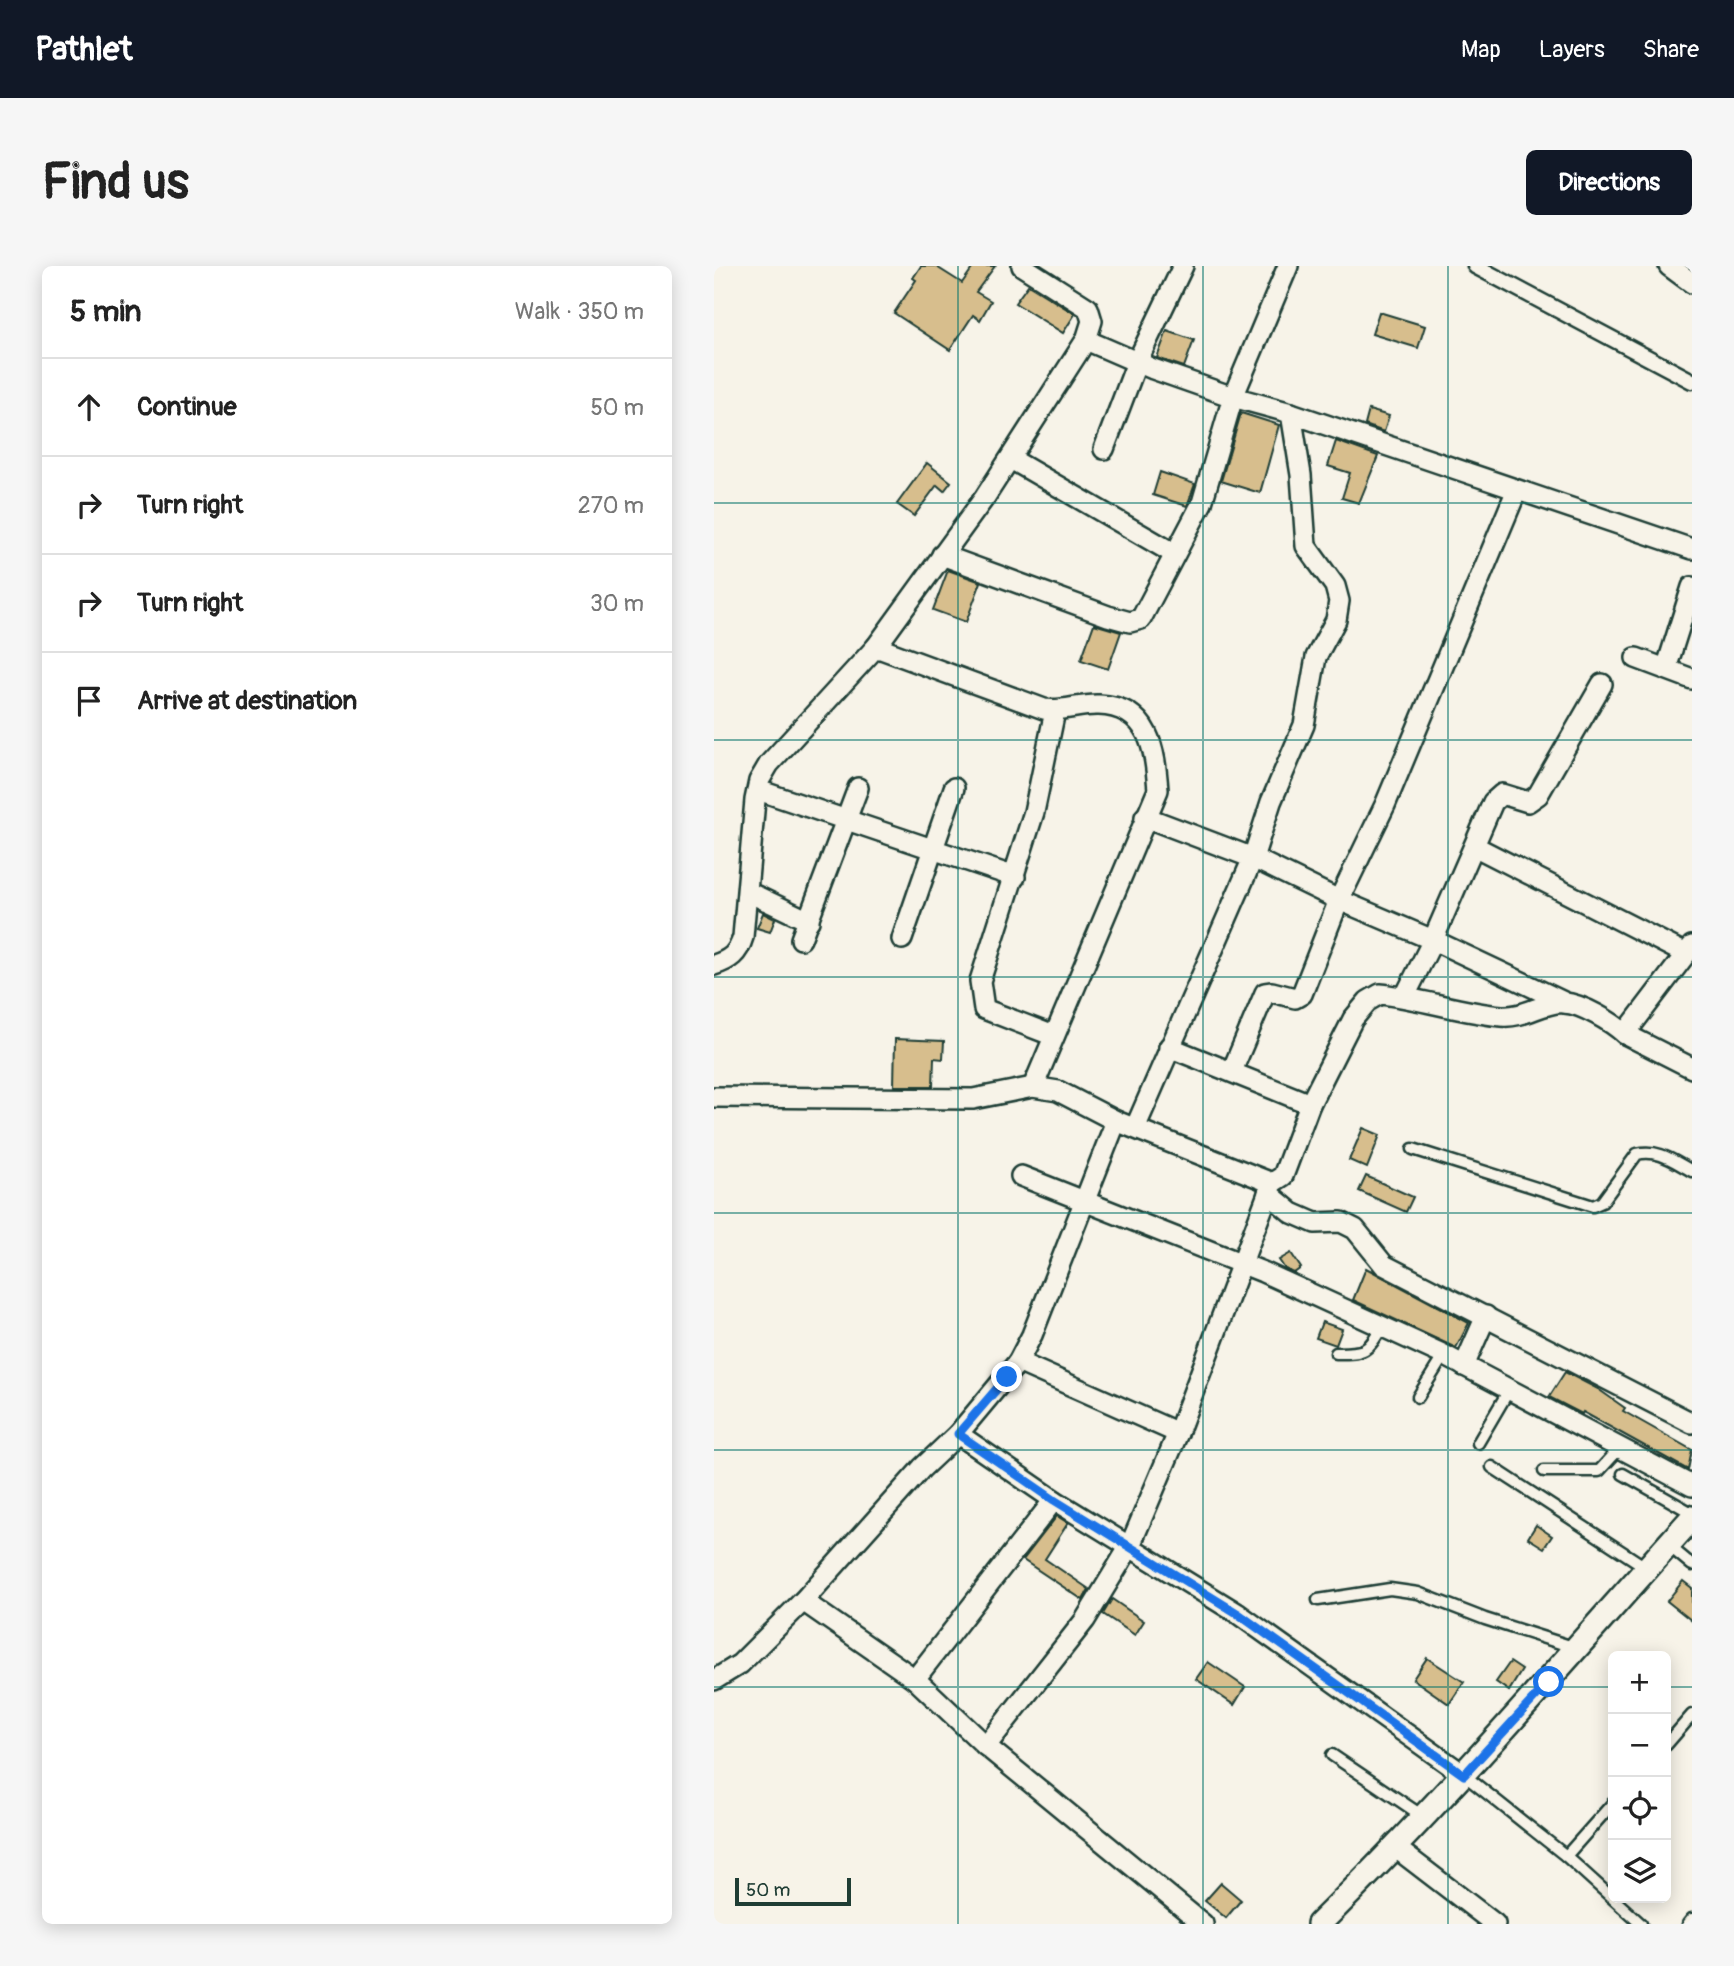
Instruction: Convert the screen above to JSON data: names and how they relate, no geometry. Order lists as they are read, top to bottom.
{
  "scale_bar": "50 m",
  "page": {
    "header": "Pathlet",
    "nav": ["Map", "Layers", "Share"],
    "buttons": "Directions",
    "title": "Find us",
    "heading": ["5 min", "Walk · 350 m"],
    "list": [
      ["Continue", "50 m"],
      ["Turn right", "270 m"],
      ["Turn right", "30 m"],
      "Arrive at destination"
    ],
    "map_buttons": ["+", "−"],
    "scale": "50 m"
  }
}
